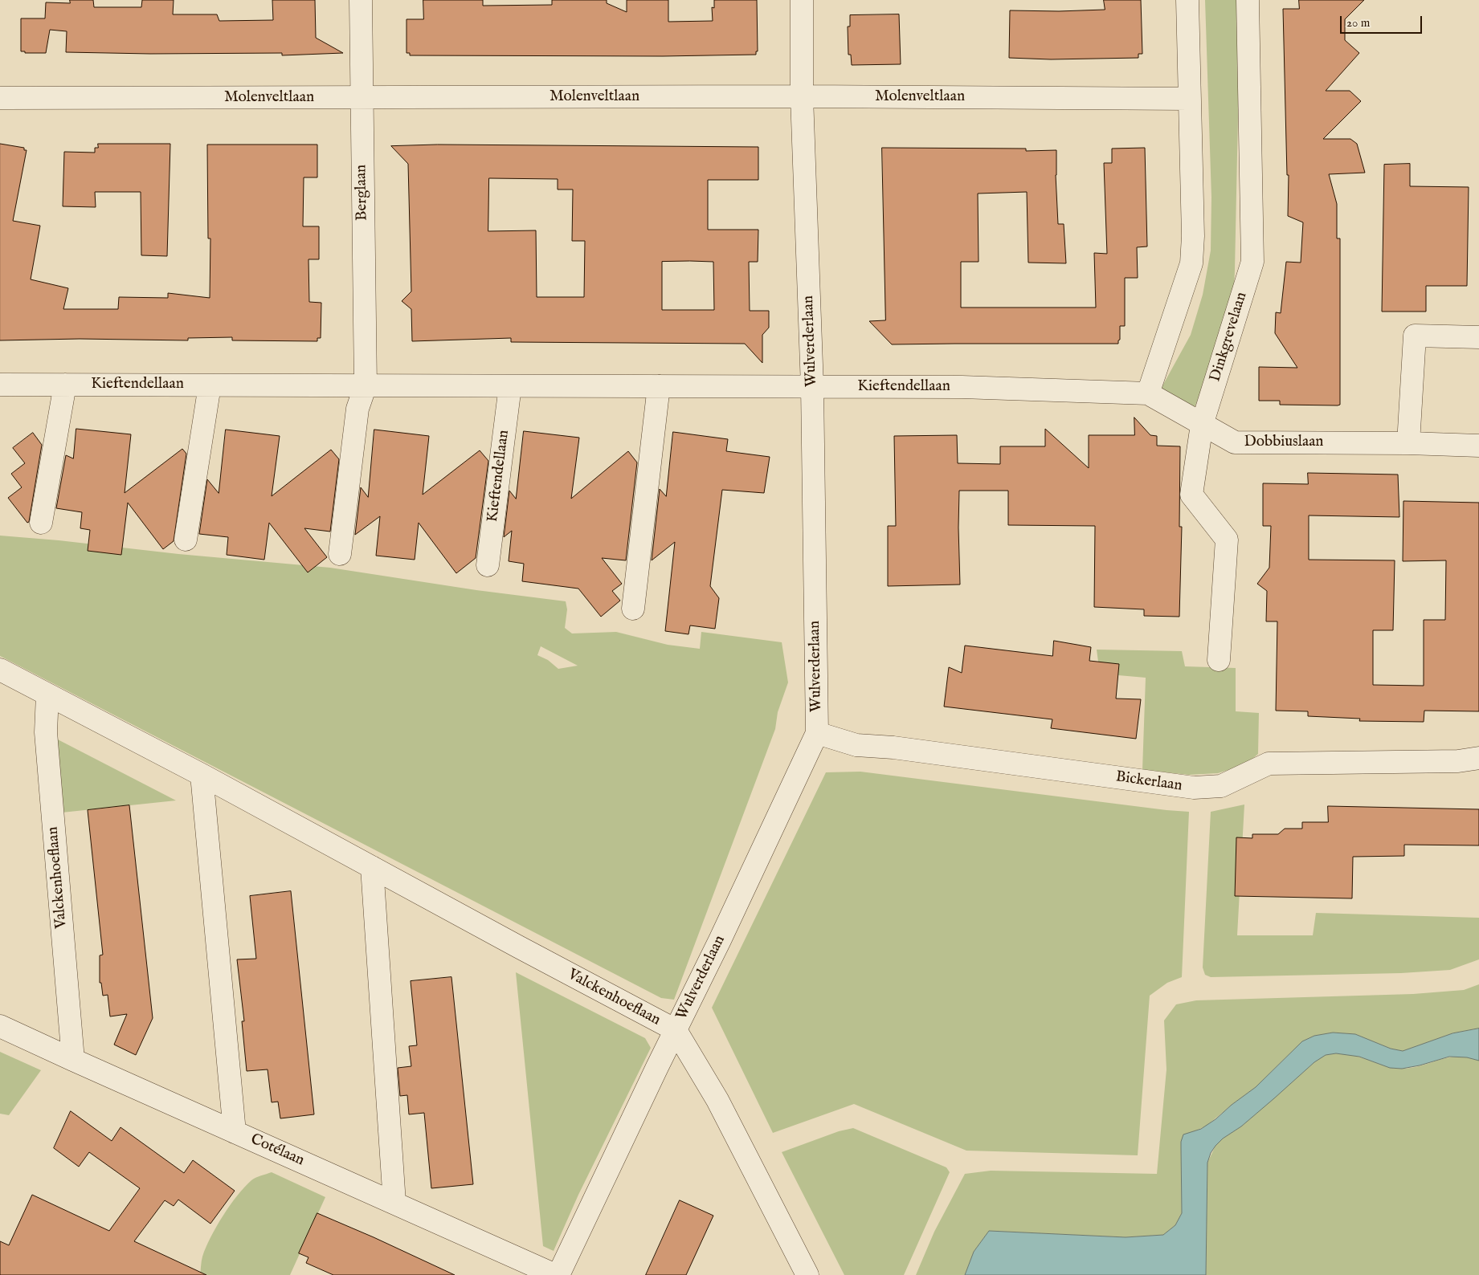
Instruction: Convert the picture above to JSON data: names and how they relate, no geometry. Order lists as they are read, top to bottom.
{
  "streets": {
    "street": [
      "Molenveltlaan",
      "Berglaan",
      "Dinkgrevelaan",
      "Wulverderlaan",
      "Kieftendellaan",
      "Dobbiuslaan",
      "Bickerlaan",
      "Valckenhoeflaan",
      "Cotélaan"
    ]
  },
  "crossings": [
    ["Molenveltlaan", "Berglaan"],
    ["Molenveltlaan", "Wulverderlaan"],
    ["Berglaan", "Kieftendellaan"],
    ["Dinkgrevelaan", "Dobbiuslaan"],
    ["Wulverderlaan", "Kieftendellaan"],
    ["Wulverderlaan", "Bickerlaan"],
    ["Wulverderlaan", "Valckenhoeflaan"],
    ["Kieftendellaan", "Dobbiuslaan"],
    ["Valckenhoeflaan", "Cotélaan"]
  ],
  "scale_bar": "20 m"
}
